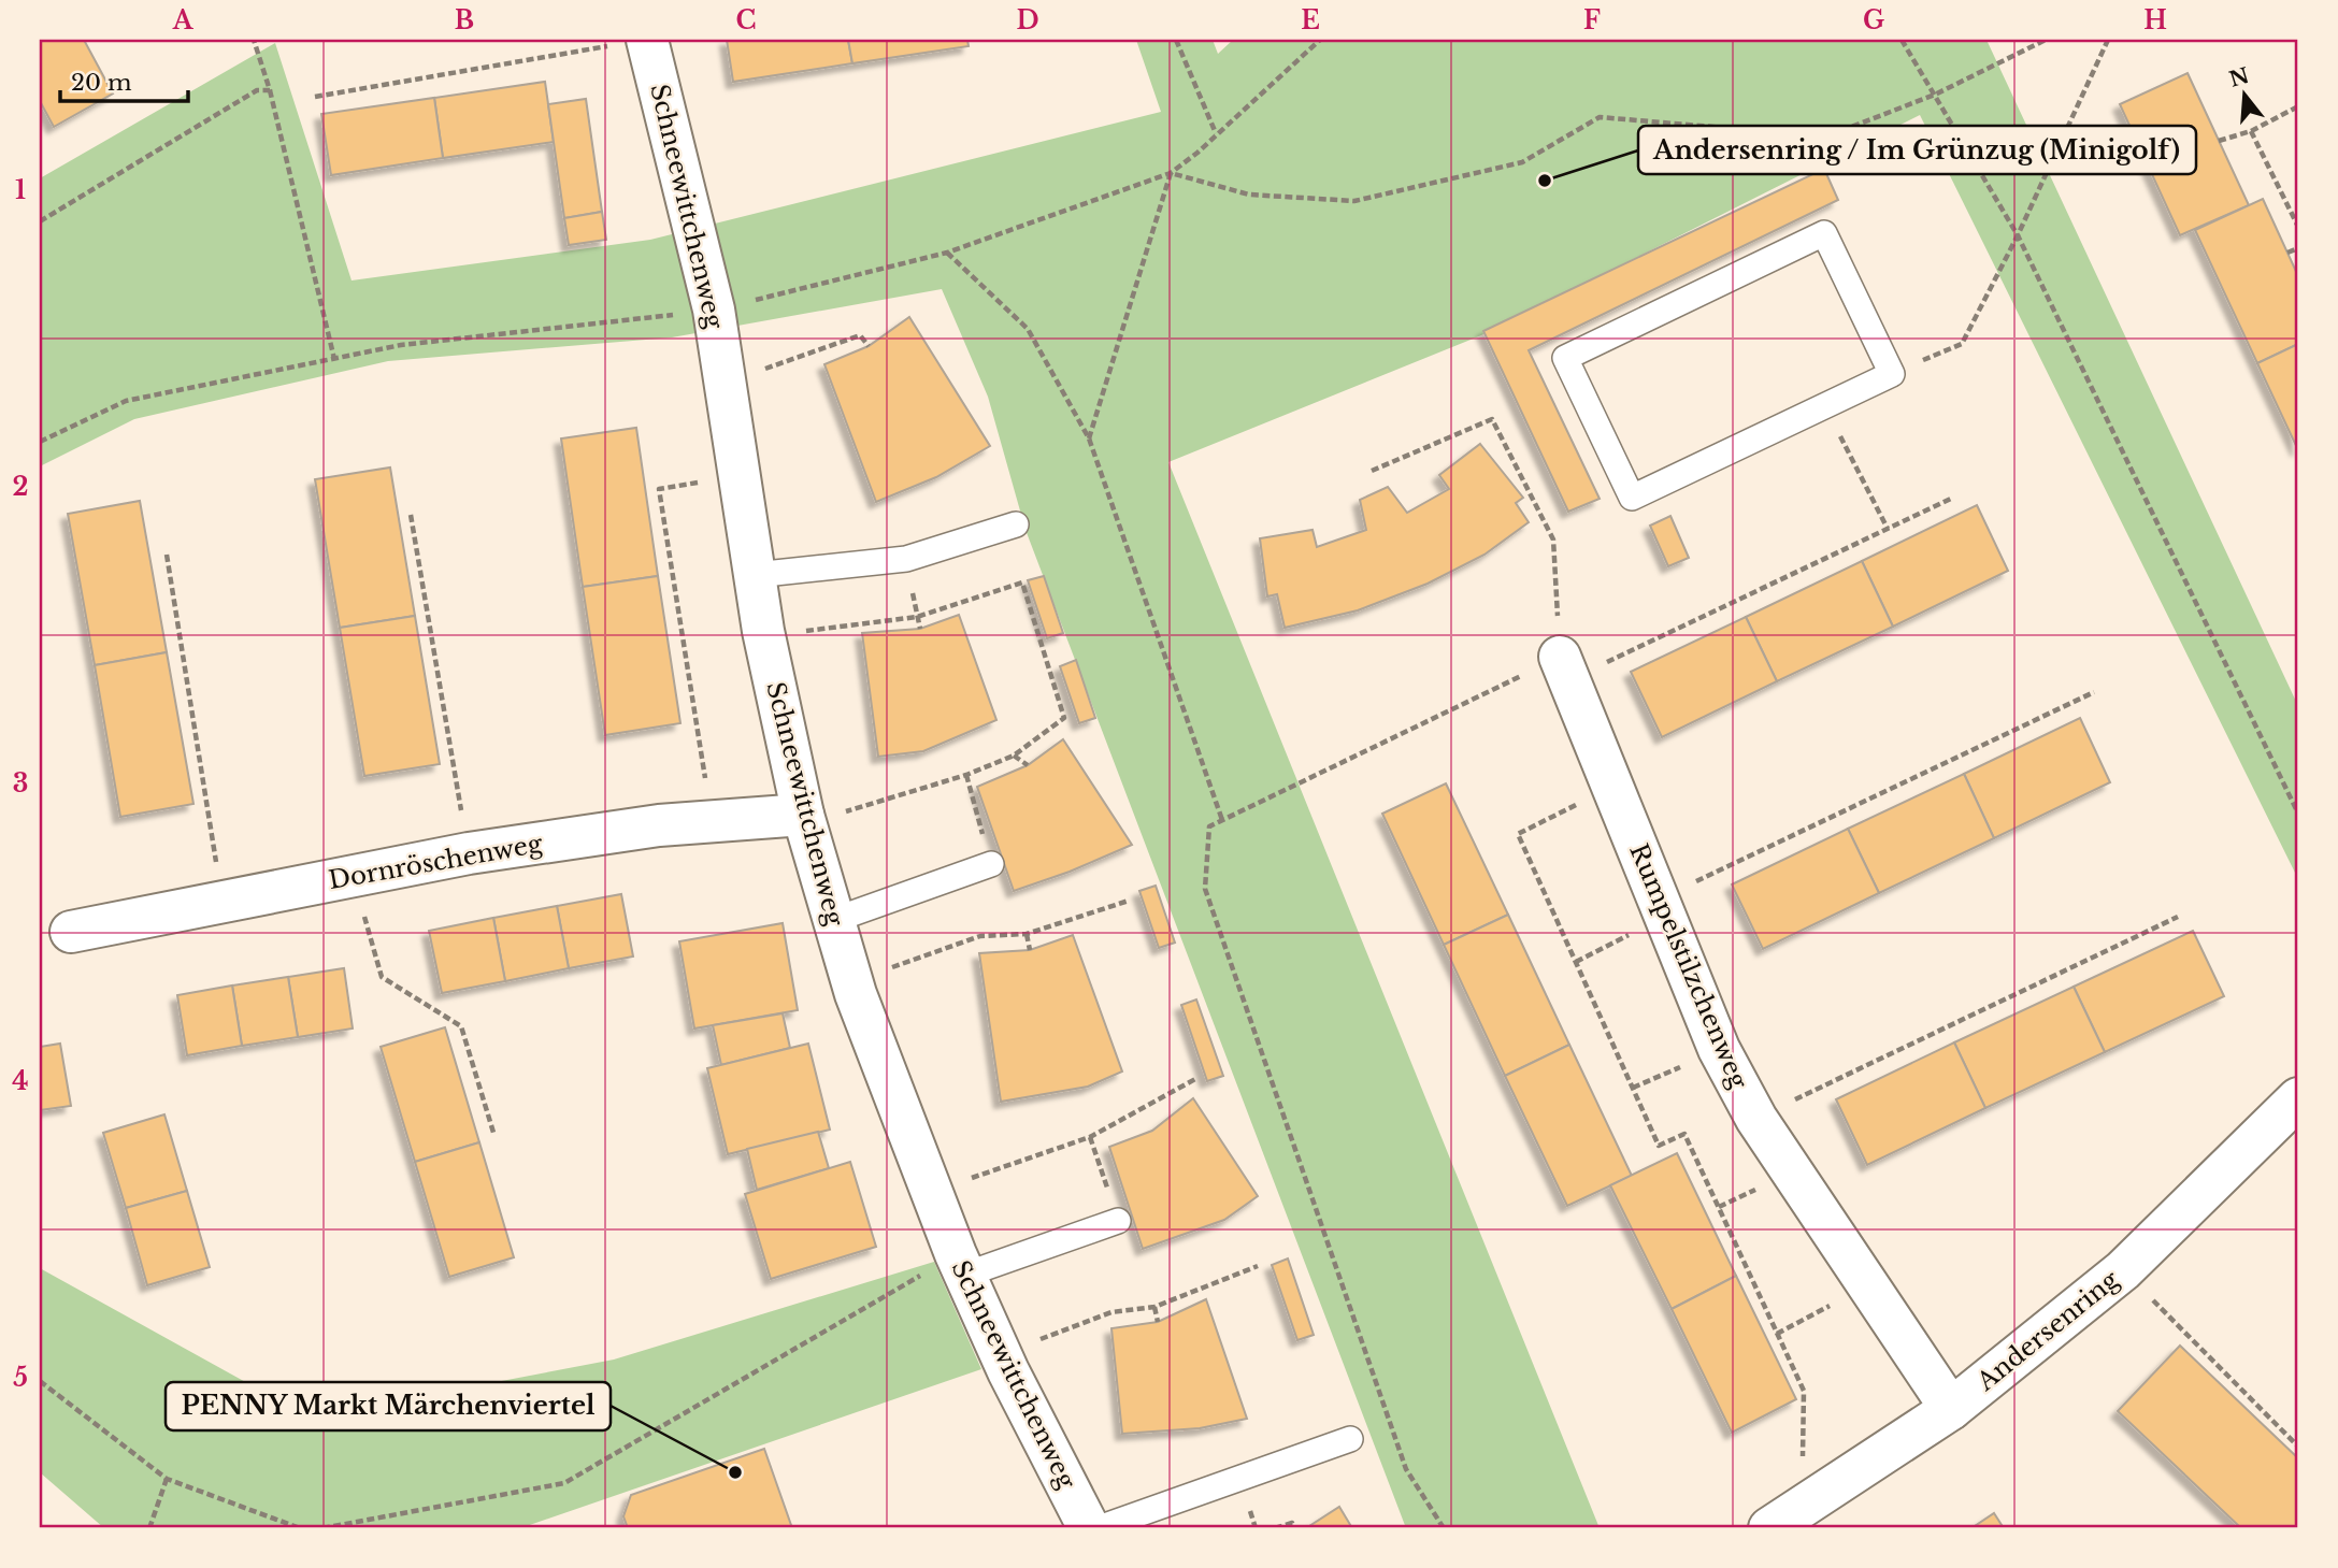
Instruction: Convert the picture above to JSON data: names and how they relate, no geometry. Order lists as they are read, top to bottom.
{
  "streets": {
    "street": [
      "Schneewittchenweg",
      "Dornröschenweg",
      "Rumpelstilzchenweg",
      "Andersenring"
    ]
  },
  "crossings": [
    ["Schneewittchenweg", "Dornröschenweg"],
    ["Rumpelstilzchenweg", "Andersenring"]
  ],
  "places": ["Andersenring / Im Grünzug (Minigolf)", "PENNY Markt Märchenviertel"],
  "scale_bar": "20 m",
  "north": "top",
  "grid": {
    "columns": [
      "A",
      "B",
      "C",
      "D",
      "E",
      "F",
      "G",
      "H"
    ],
    "rows": [
      "1",
      "2",
      "3",
      "4",
      "5"
    ]
  }
}
